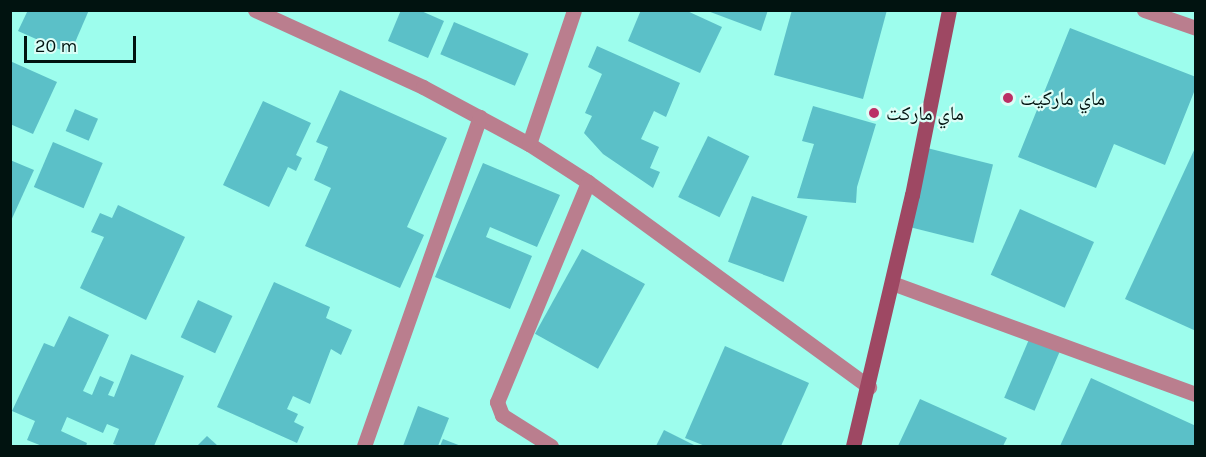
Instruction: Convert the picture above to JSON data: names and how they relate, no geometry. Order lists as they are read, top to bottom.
{
  "places": ["ماي ماركيت", "ماي ماركت"],
  "scale_bar": "20 m"
}
